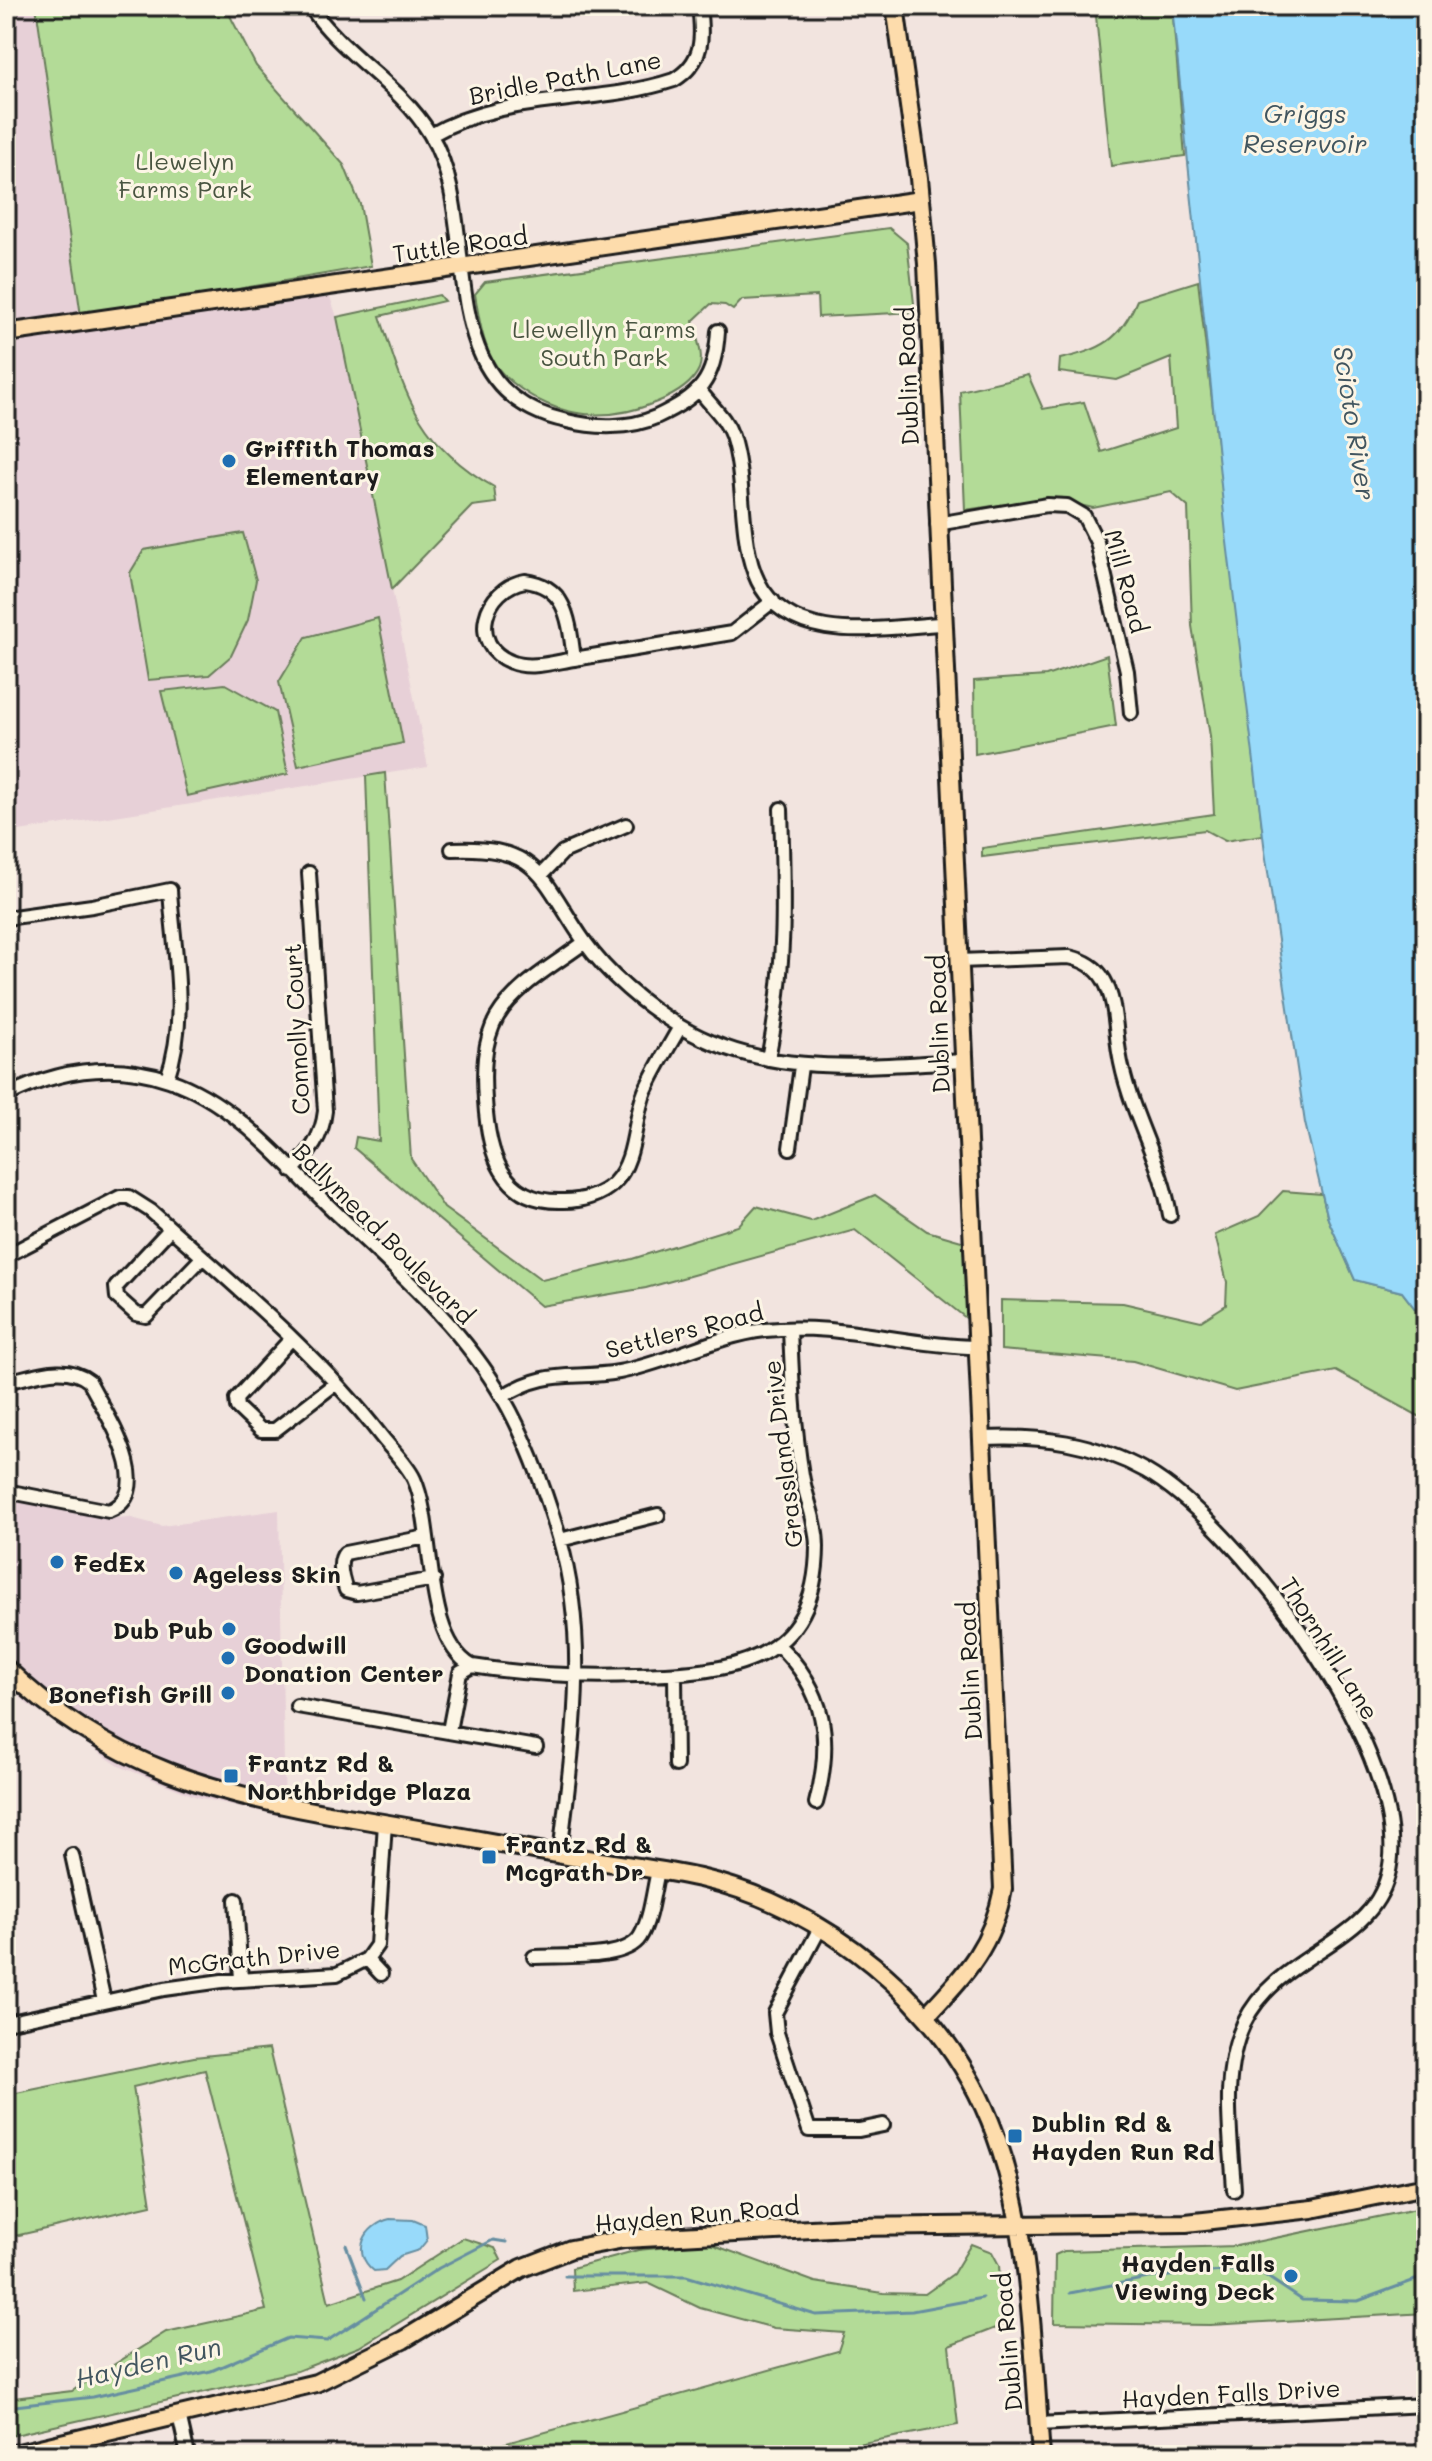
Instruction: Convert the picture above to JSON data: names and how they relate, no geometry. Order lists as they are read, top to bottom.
{
  "streets": {
    "main road": ["Tuttle Road", "Dublin Road", "Hayden Run Road"],
    "street": [
      "Bridle Path Lane",
      "Mill Road",
      "Connolly Court",
      "Ballymead Boulevard",
      "Settlers Road",
      "Grassland Drive",
      "Thornhill Lane",
      "McGrath Drive",
      "Hayden Falls Drive"
    ]
  },
  "crossings": [
    ["Tuttle Road", "Dublin Road"],
    ["Dublin Road", "Mill Road"],
    ["Dublin Road", "Ballymead Boulevard"],
    ["Dublin Road", "Settlers Road"],
    ["Dublin Road", "Thornhill Lane"],
    ["Dublin Road", "McGrath Drive"],
    ["Dublin Road", "Hayden Run Road"],
    ["Dublin Road", "Hayden Falls Drive"],
    ["Connolly Court", "Ballymead Boulevard"],
    ["Ballymead Boulevard", "Settlers Road"],
    ["Ballymead Boulevard", "Grassland Drive"],
    ["Settlers Road", "Grassland Drive"]
  ],
  "water": ["Griggs Reservoir", "Scioto River", "Hayden Run"],
  "parks": ["Llewelyn Farms Park", "Llewellyn Farms South Park"],
  "places": {
    "other": [
      "Griffith Thomas Elementary",
      "FedEx",
      "Ageless Skin",
      "Dub Pub",
      "Goodwill Donation Center",
      "Bonefish Grill",
      "Hayden Falls Viewing Deck"
    ],
    "transit": ["Frantz Rd & Northbridge Plaza", "Frantz Rd & Mcgrath Dr", "Dublin Rd & Hayden Run Rd"]
  }
}
